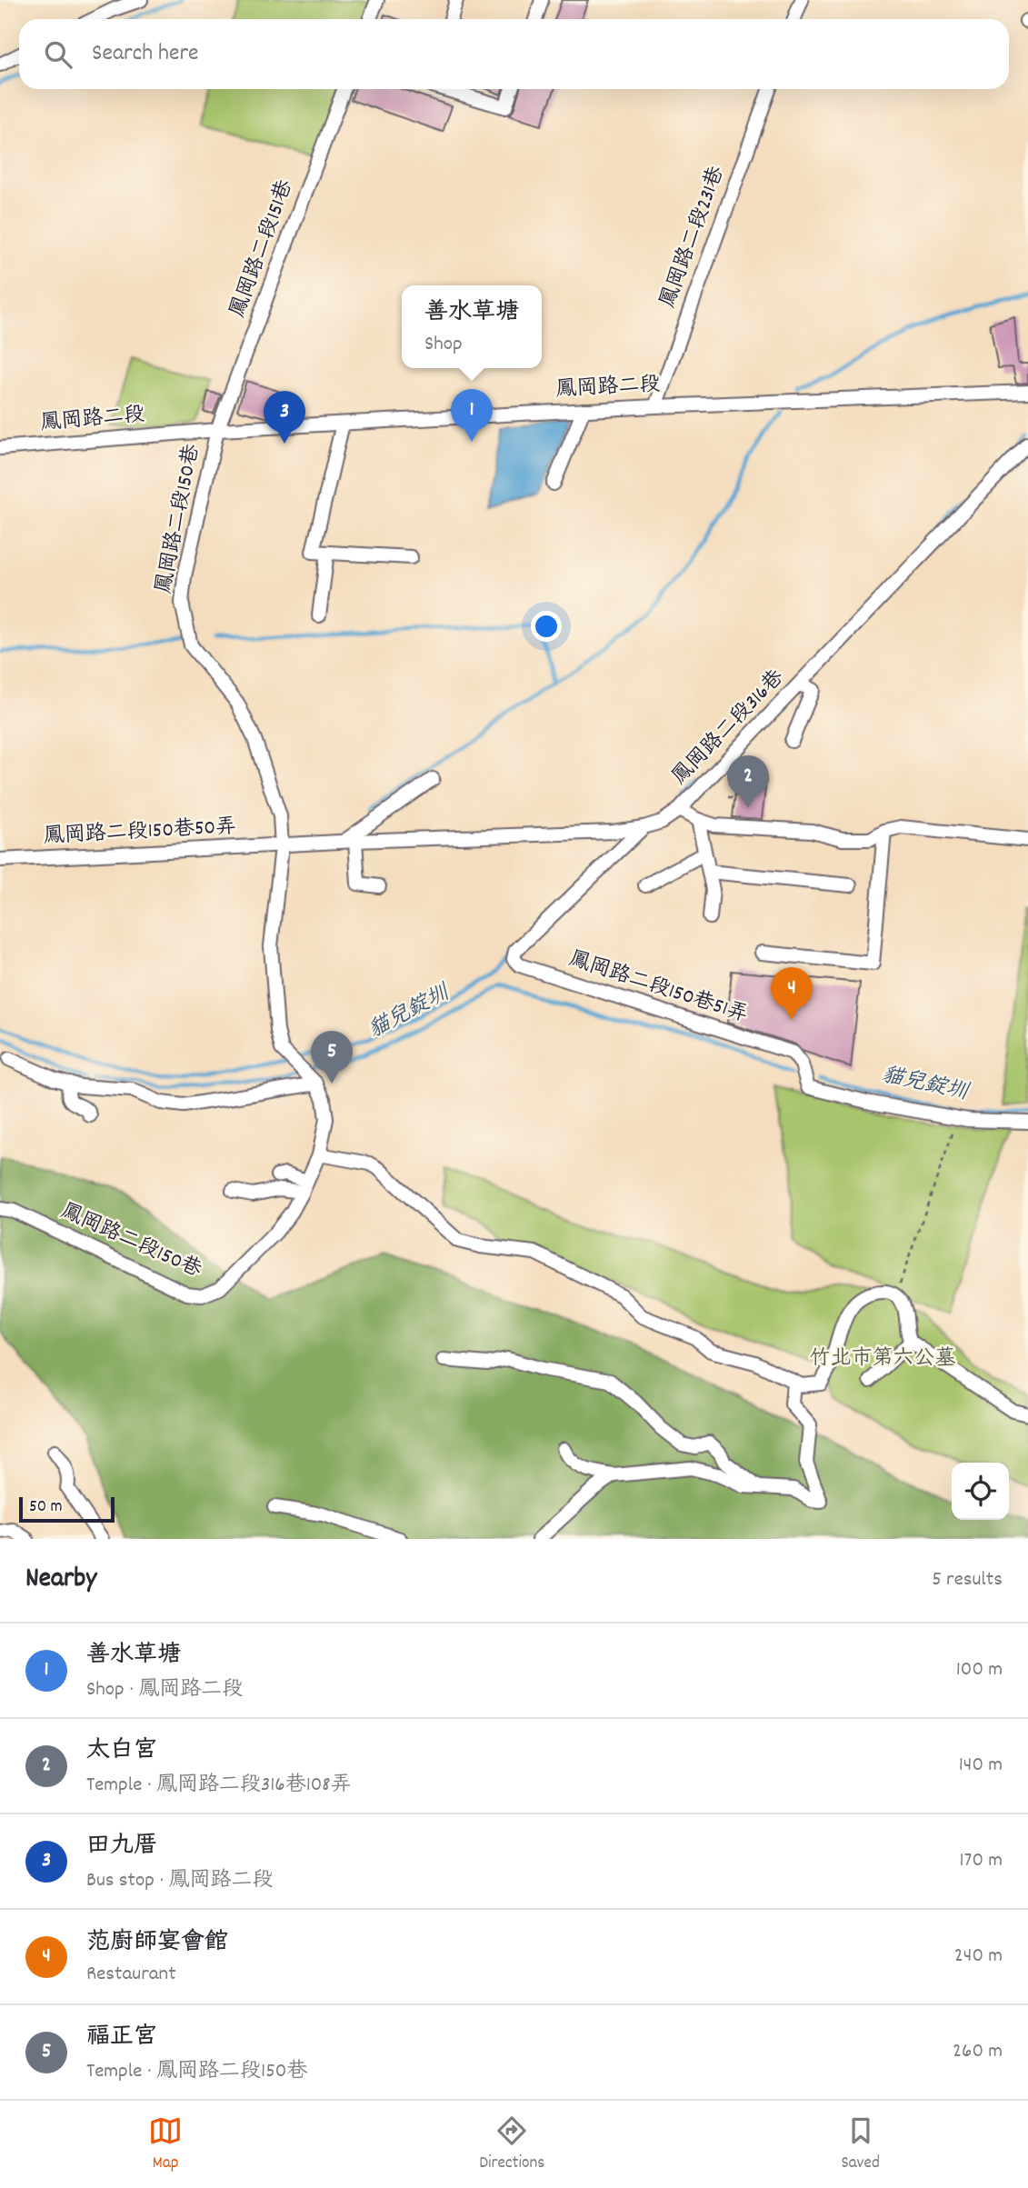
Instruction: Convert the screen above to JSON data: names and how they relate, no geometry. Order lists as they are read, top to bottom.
{
  "streets": {
    "street": [
      "鳳岡路二段231巷",
      "鳳岡路二段151巷",
      "鳳岡路二段",
      "鳳岡路二段150巷",
      "鳳岡路二段316巷",
      "鳳岡路二段150巷50弄",
      "鳳岡路二段150巷51弄"
    ]
  },
  "crossings": [
    ["鳳岡路二段231巷", "鳳岡路二段"],
    ["鳳岡路二段151巷", "鳳岡路二段"],
    ["鳳岡路二段151巷", "鳳岡路二段150巷"],
    ["鳳岡路二段", "鳳岡路二段150巷"],
    ["鳳岡路二段150巷", "鳳岡路二段150巷50弄"],
    ["鳳岡路二段150巷", "鳳岡路二段150巷51弄"],
    ["鳳岡路二段316巷", "鳳岡路二段150巷51弄"],
    ["鳳岡路二段150巷50弄", "鳳岡路二段150巷51弄"]
  ],
  "water": ["貓兒錠圳"],
  "parks": ["竹北市第六公墓"],
  "scale_bar": "50 m",
  "page": {
    "search": "Search here",
    "popup": ["善水草塘", "Shop"],
    "pins": [
      "1",
      "3",
      "2",
      "4",
      "5"
    ],
    "scale": "50 m",
    "heading": ["Nearby", "5 results"],
    "list": [
      {
        "mark": "1",
        "name": "善水草塘",
        "note": "Shop · 鳳岡路二段",
        "value": "100 m"
      },
      {
        "mark": "2",
        "name": "太白宫",
        "note": "Temple · 鳳岡路二段316巷108弄",
        "value": "140 m"
      },
      {
        "mark": "3",
        "name": "田九厝",
        "note": "Bus stop · 鳳岡路二段",
        "value": "170 m"
      },
      {
        "mark": "4",
        "name": "范廚師宴會館",
        "note": "Restaurant",
        "value": "240 m"
      },
      {
        "mark": "5",
        "name": "福正宫",
        "note": "Temple · 鳳岡路二段150巷",
        "value": "260 m"
      }
    ],
    "nav": ["Map", "Directions", "Saved"]
  }
}
